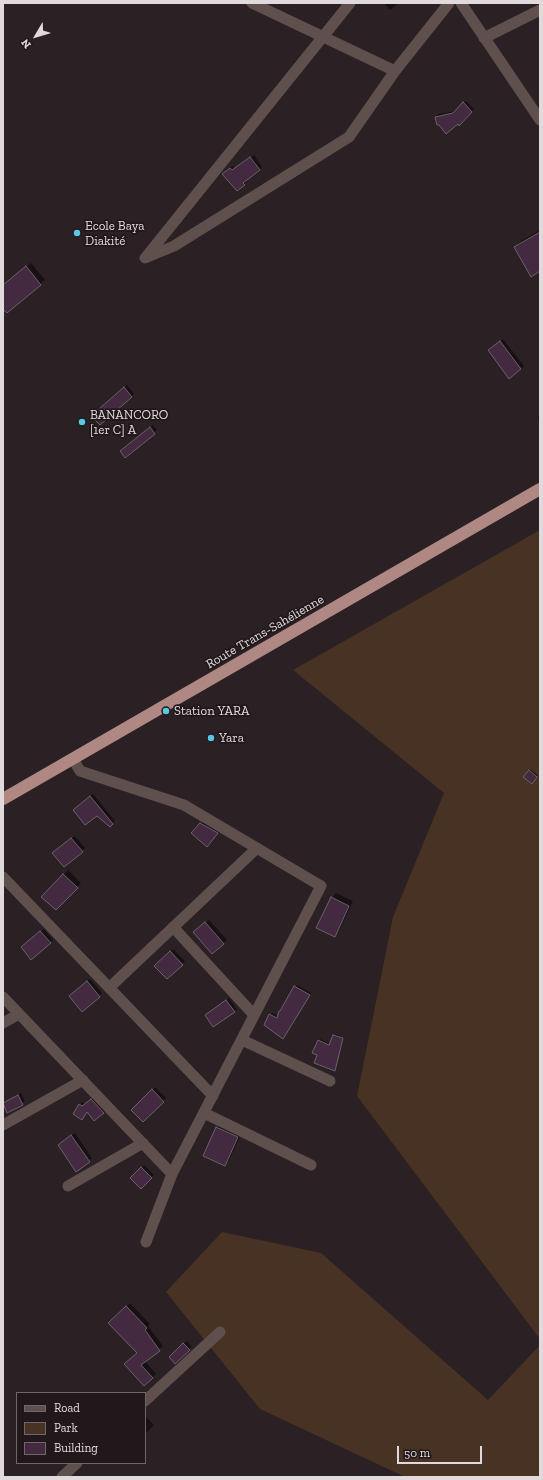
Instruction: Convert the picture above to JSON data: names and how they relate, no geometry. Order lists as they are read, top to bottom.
{
  "streets": {
    "highway": ["Route Trans-Sahélienne"]
  },
  "places": [
    "Ecole Baya Diakité",
    "BANANCORO [1er C] A",
    "Station YARA",
    "Yara"
  ],
  "legend": ["Road", "Park", "Building"],
  "scale_bar": "50 m",
  "north": "bottom left"
}
